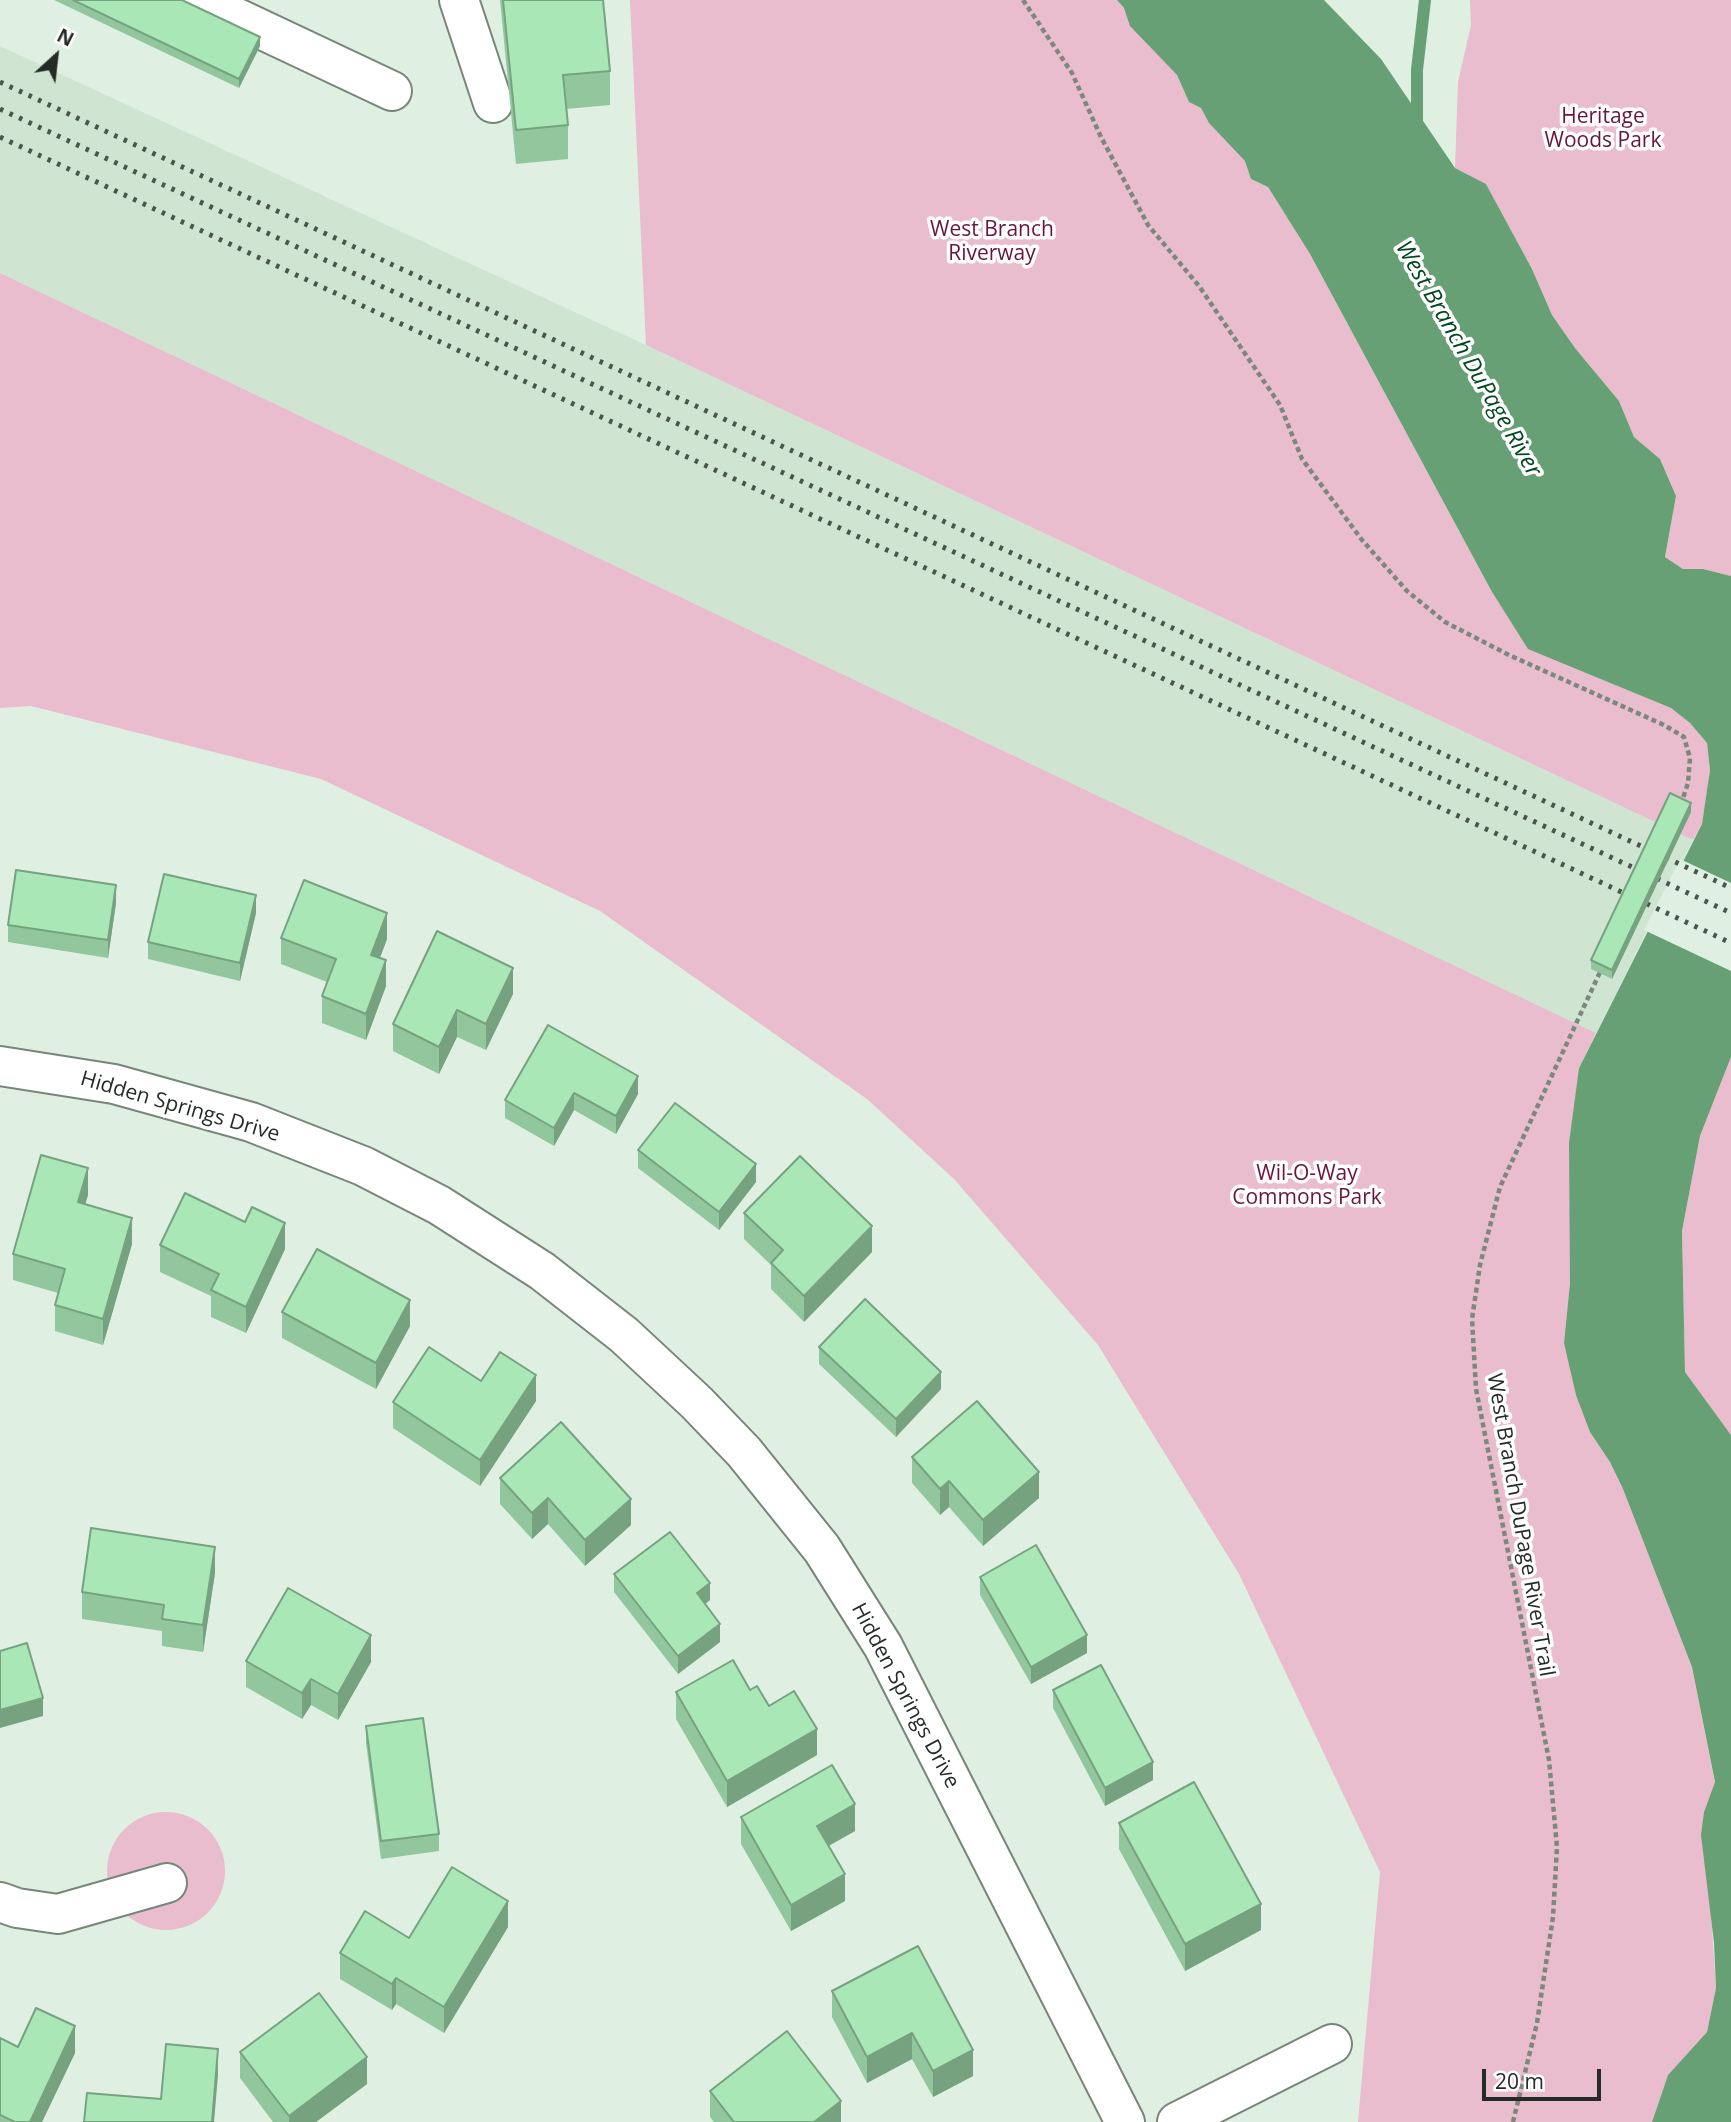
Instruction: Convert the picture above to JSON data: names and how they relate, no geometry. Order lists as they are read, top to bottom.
{
  "streets": {
    "street": ["Hidden Springs Drive"],
    "path": ["West Branch DuPage River Trail"]
  },
  "water": ["West Branch DuPage River"],
  "parks": ["Heritage Woods Park", "West Branch Riverway", "Wil-O-Way Commons Park"],
  "scale_bar": "20 m",
  "north": "top right"
}
